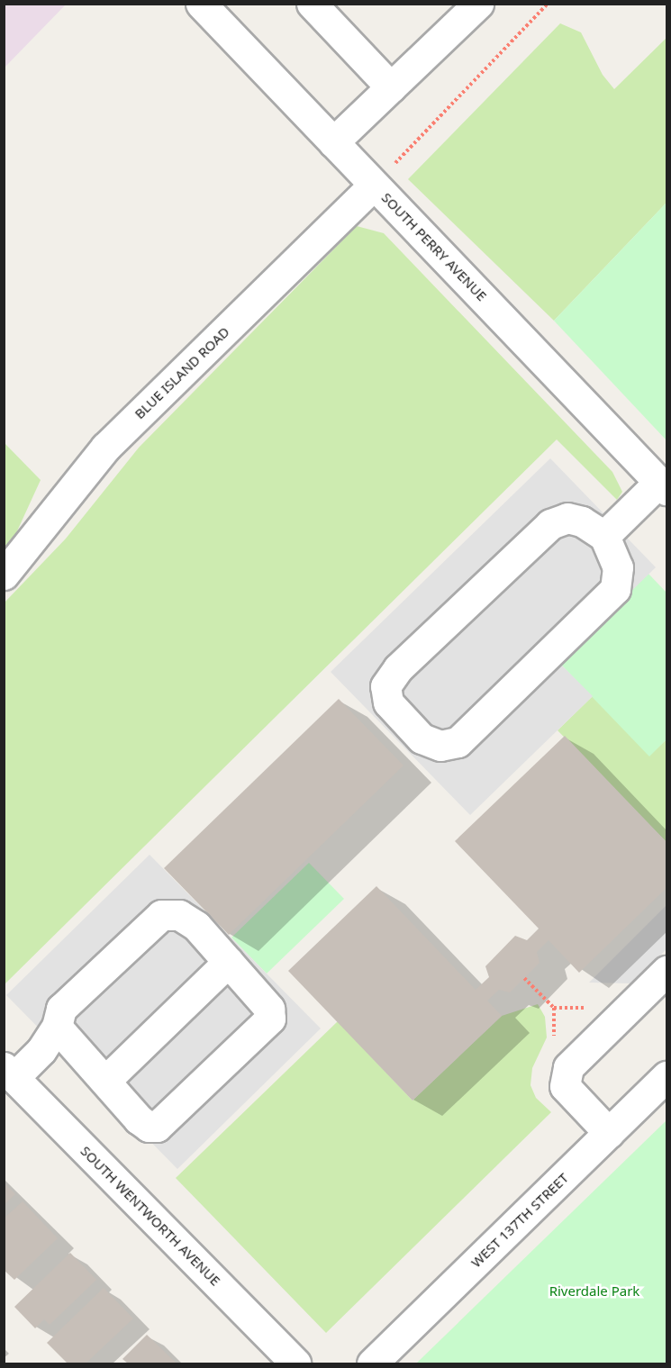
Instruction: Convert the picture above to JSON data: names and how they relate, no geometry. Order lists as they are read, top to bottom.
{
  "streets": {
    "street": [
      "SOUTH PERRY AVENUE",
      "BLUE ISLAND ROAD",
      "SOUTH WENTWORTH AVENUE",
      "WEST 137TH STREET"
    ]
  },
  "crossings": [
    ["SOUTH PERRY AVENUE", "BLUE ISLAND ROAD"]
  ],
  "parks": ["Riverdale Park"]
}
